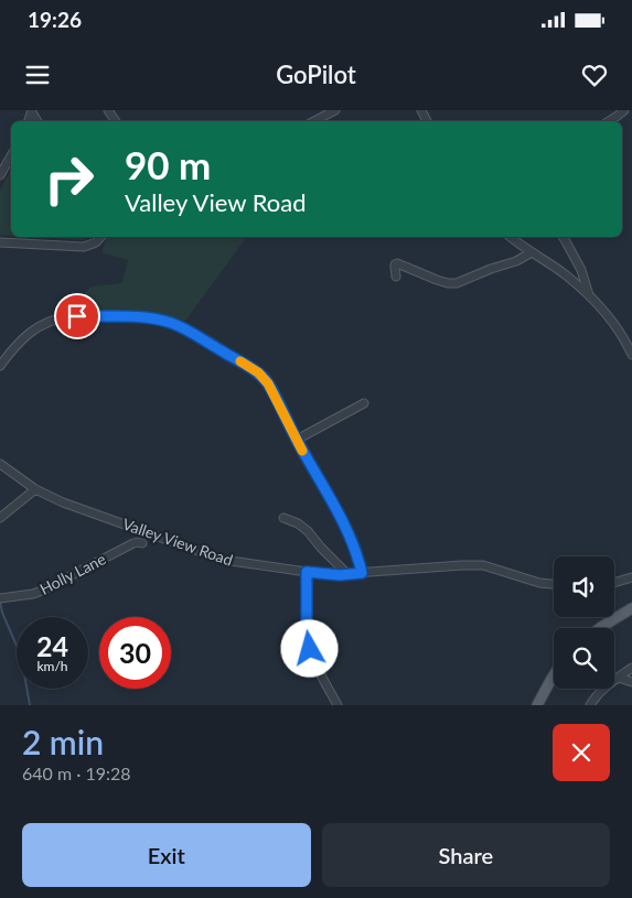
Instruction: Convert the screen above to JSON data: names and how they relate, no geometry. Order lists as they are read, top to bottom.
{
  "streets": {
    "street": ["Valley View Road", "Holly Lane"]
  },
  "page": {
    "status": "19:26",
    "header": "GoPilot",
    "turn": ["90 m", "Valley View Road"],
    "speed": "24 km/h",
    "limit": "30",
    "heading": ["2 min", "640 m · 19:28"],
    "buttons": ["Exit", "Share"]
  }
}
